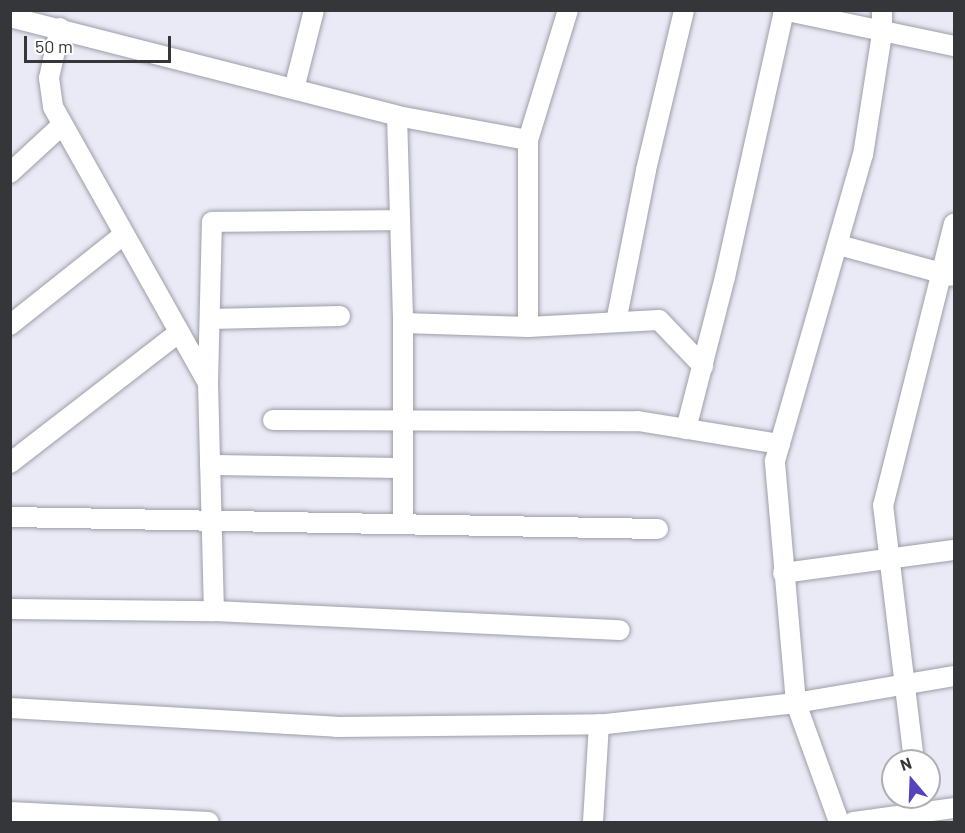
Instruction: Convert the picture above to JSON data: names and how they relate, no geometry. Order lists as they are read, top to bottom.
{
  "scale_bar": "50 m",
  "north": "top"
}
